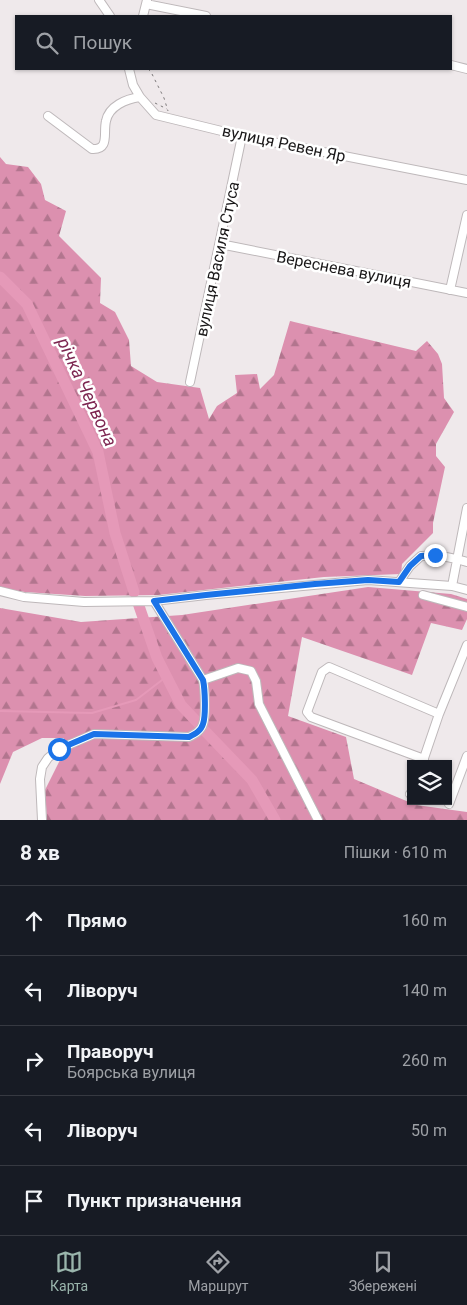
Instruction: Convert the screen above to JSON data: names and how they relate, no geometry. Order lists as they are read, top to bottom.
{
  "streets": {
    "street": ["вулиця Ревен Яр", "вулиця Василя Стуса", "Вереснева вулиця"]
  },
  "crossings": [
    ["вулиця Ревен Яр", "вулиця Василя Стуса"],
    ["вулиця Василя Стуса", "Вереснева вулиця"]
  ],
  "water": ["річка Червона"],
  "page": {
    "search": "Пошук",
    "heading": ["8 хв", "Пішки · 610 m"],
    "list": [
      ["Прямо", "160 m"],
      ["Ліворуч", "140 m"],
      ["Праворуч", "Боярська вулиця", "260 m"],
      ["Ліворуч", "50 m"],
      "Пункт призначення"
    ],
    "nav": ["Карта", "Маршрут", "Збережені"]
  }
}
